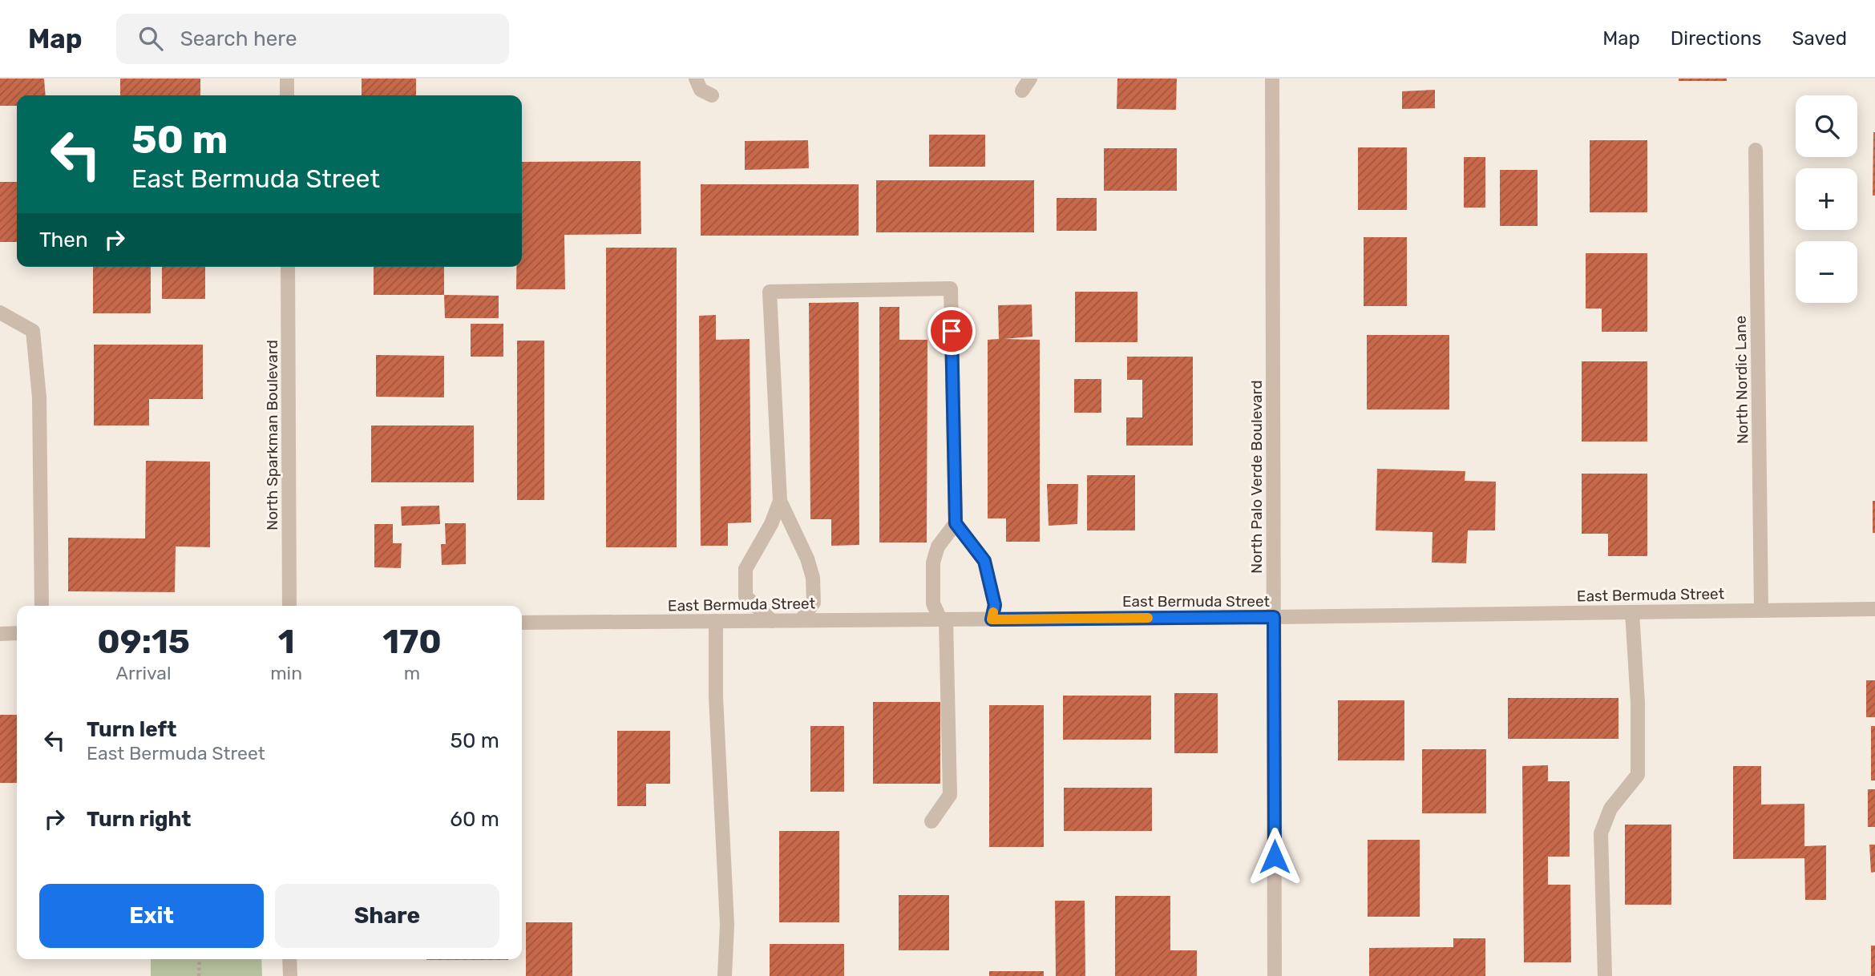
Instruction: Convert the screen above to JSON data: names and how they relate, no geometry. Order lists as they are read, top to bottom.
{
  "streets": {
    "street": [
      "North Nordic Lane",
      "North Sparkman Boulevard",
      "North Palo Verde Boulevard",
      "East Bermuda Street"
    ]
  },
  "crossings": [
    ["North Nordic Lane", "East Bermuda Street"],
    ["North Palo Verde Boulevard", "East Bermuda Street"]
  ],
  "page": {
    "header": "Map",
    "search": "Search here",
    "nav": ["Map", "Directions", "Saved"],
    "map_buttons": ["+", "−"],
    "turn": ["50 m", "East Bermuda Street"],
    "then": "Then",
    "eta": [
      "09:15",
      "Arrival",
      "1",
      "min",
      "170",
      "m"
    ],
    "list": [
      {
        "name": "Turn left",
        "note": "East Bermuda Street",
        "value": "50 m"
      },
      {
        "name": "Turn right",
        "value": "60 m"
      }
    ],
    "buttons": ["Exit", "Share"]
  }
}
